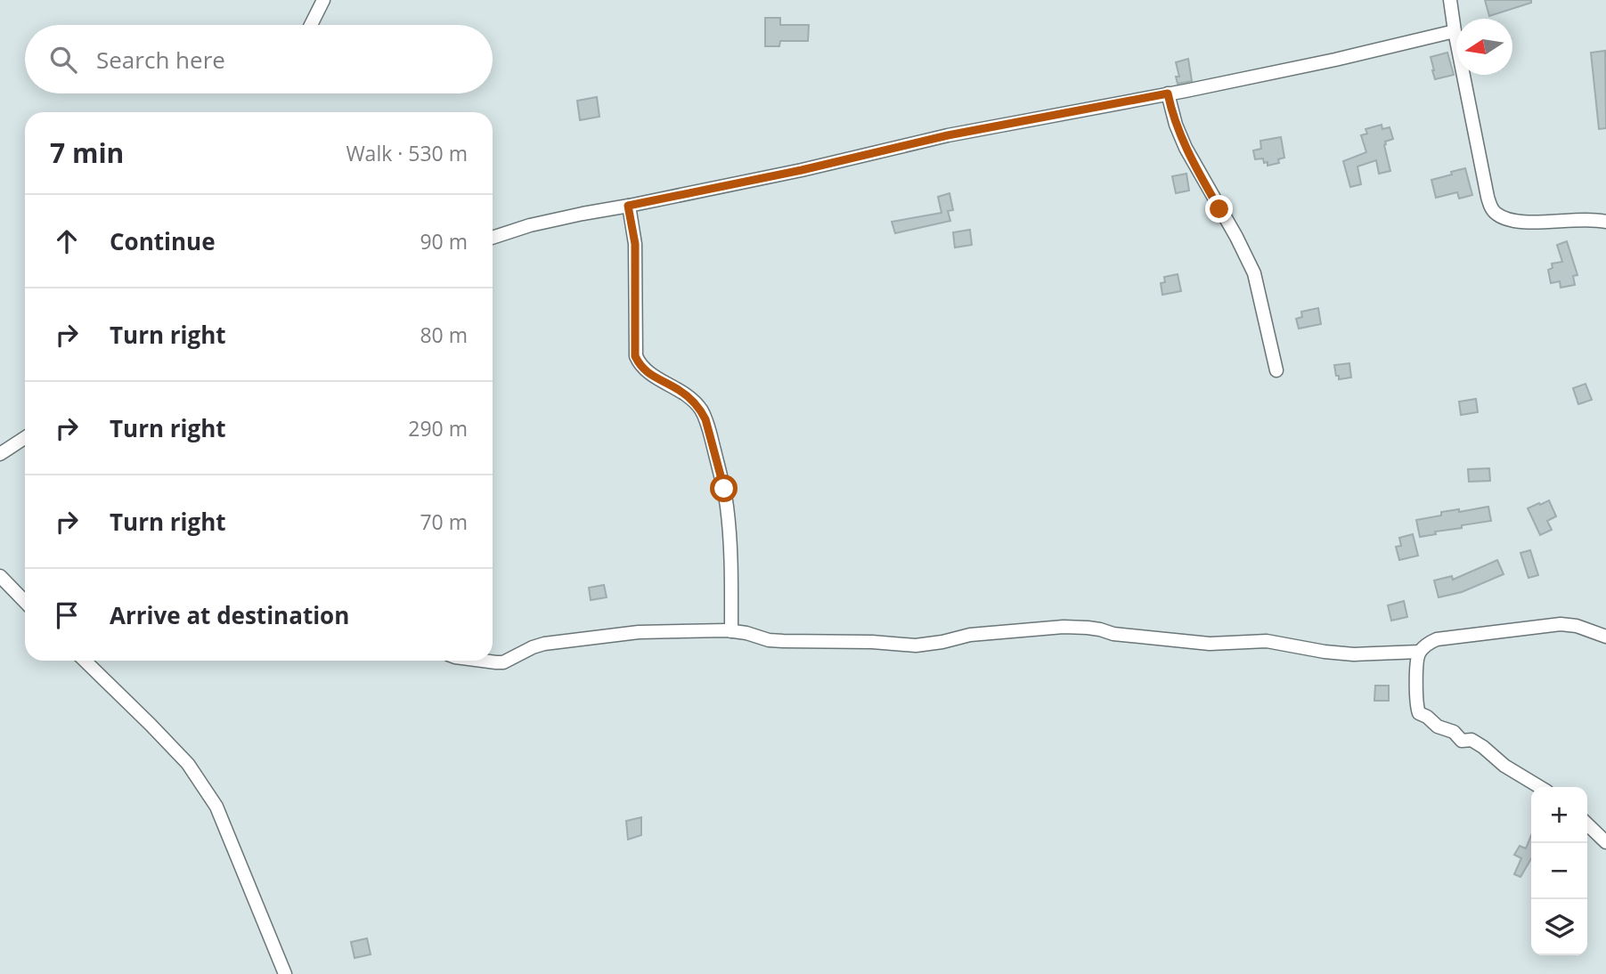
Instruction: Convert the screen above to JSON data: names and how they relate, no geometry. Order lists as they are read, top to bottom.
{
  "north": "left",
  "page": {
    "search": "Search here",
    "heading": ["7 min", "Walk · 530 m"],
    "list": [
      ["Continue", "90 m"],
      ["Turn right", "80 m"],
      ["Turn right", "290 m"],
      ["Turn right", "70 m"],
      "Arrive at destination"
    ],
    "map_buttons": ["+", "−"]
  }
}
